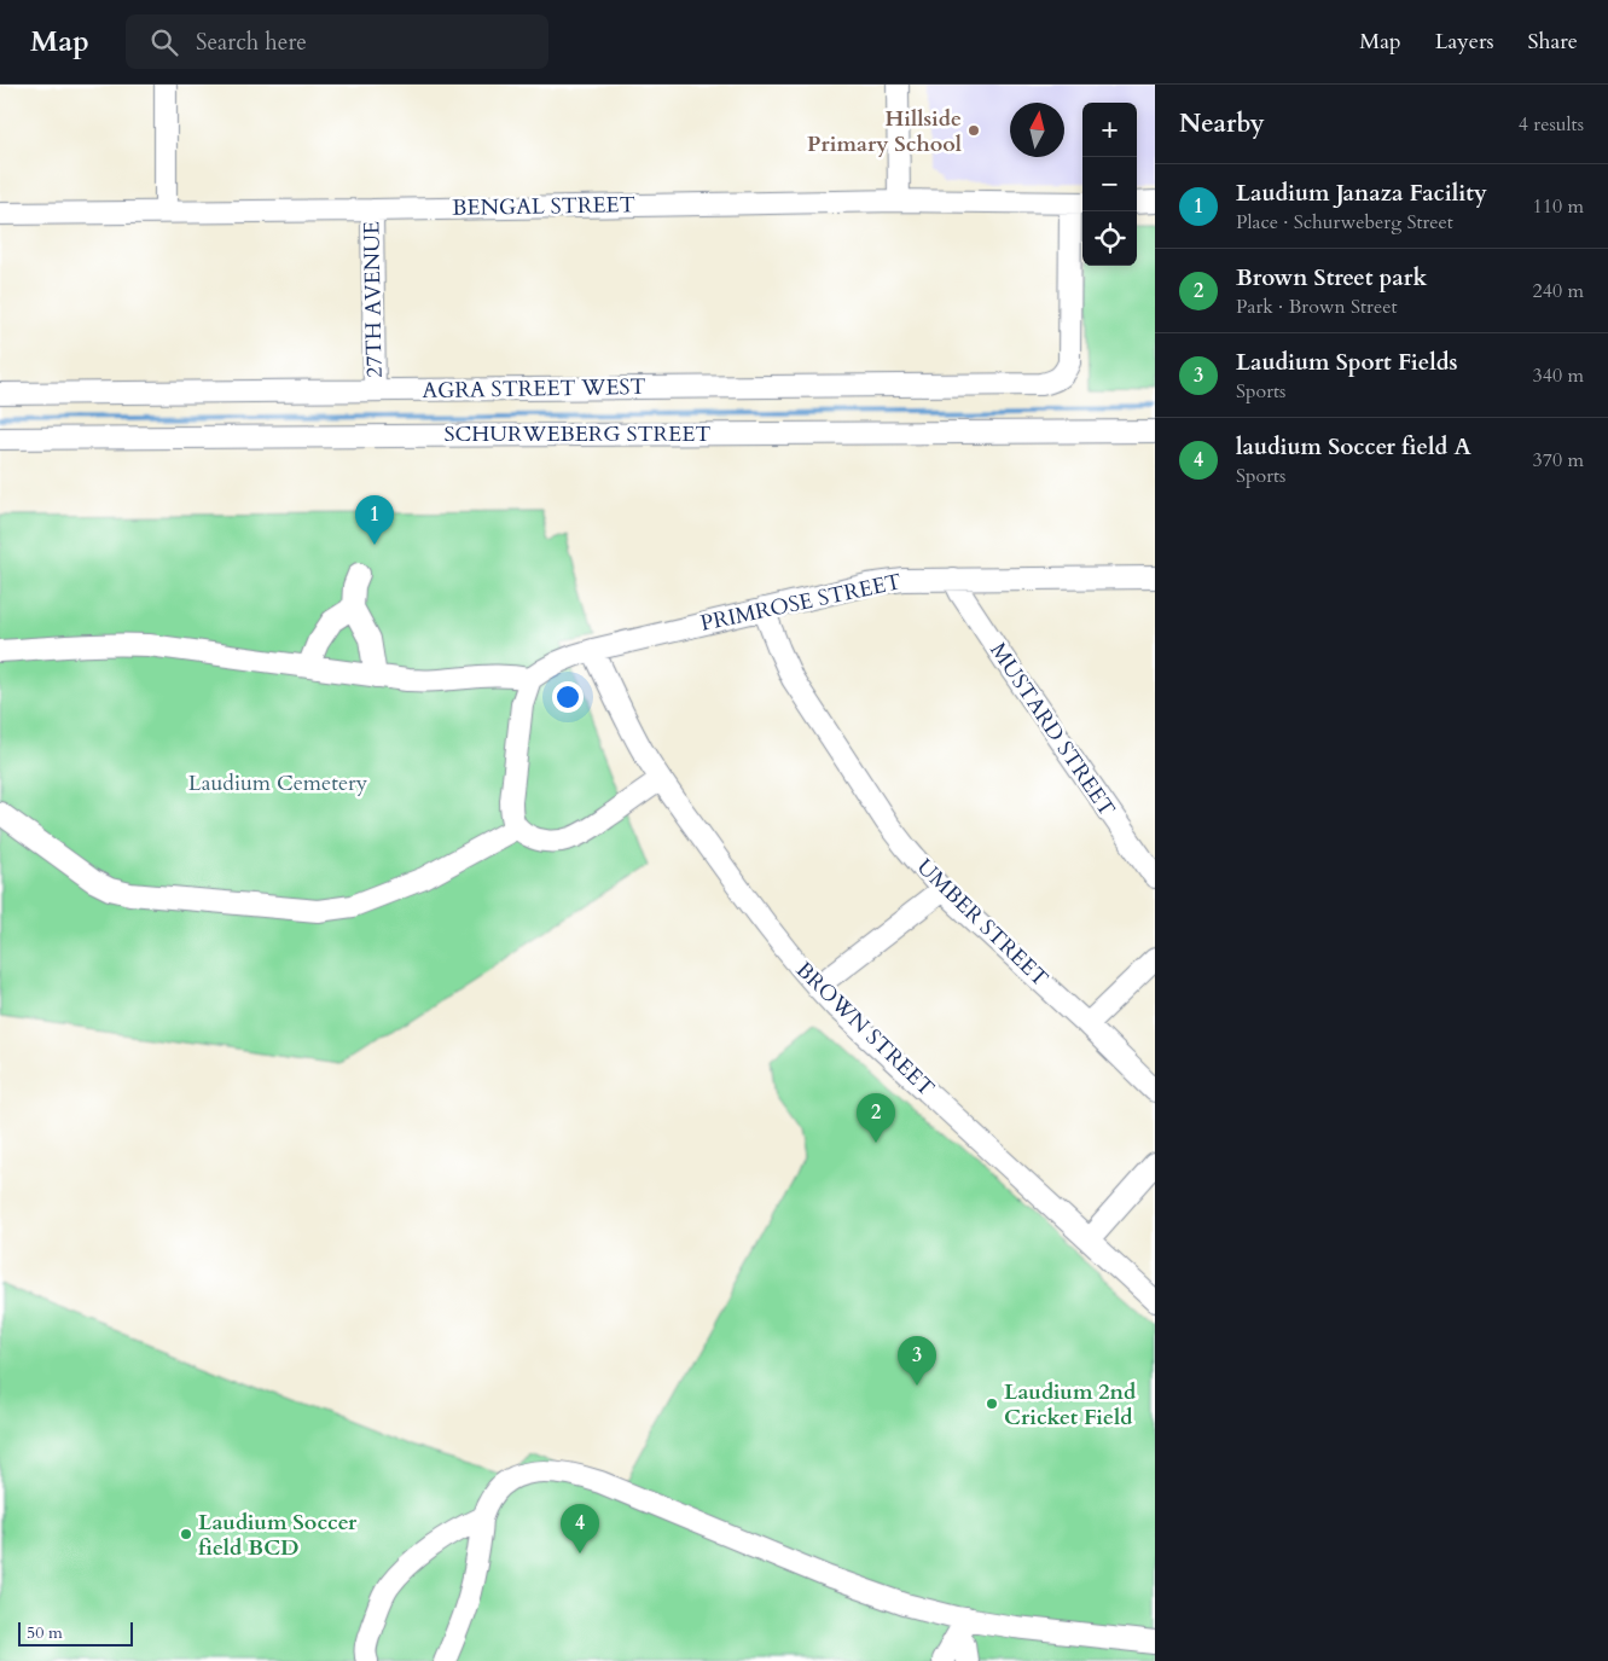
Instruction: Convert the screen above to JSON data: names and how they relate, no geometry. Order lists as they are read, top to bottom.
{
  "streets": {
    "street": [
      "BENGAL STREET",
      "27TH AVENUE",
      "AGRA STREET WEST",
      "SCHURWEBERG STREET",
      "PRIMROSE STREET",
      "MUSTARD STREET",
      "UMBER STREET",
      "BROWN STREET"
    ]
  },
  "crossings": [
    ["BENGAL STREET", "27TH AVENUE"],
    ["BENGAL STREET", "AGRA STREET WEST"],
    ["27TH AVENUE", "AGRA STREET WEST"],
    ["PRIMROSE STREET", "MUSTARD STREET"],
    ["PRIMROSE STREET", "UMBER STREET"],
    ["PRIMROSE STREET", "BROWN STREET"]
  ],
  "parks": ["Laudium Cemetery"],
  "places": ["Hillside Primary School", "Laudium 2nd Cricket Field", "Laudium Soccer field BCD"],
  "scale_bar": "50 m",
  "north": "top",
  "page": {
    "header": "Map",
    "search": "Search here",
    "nav": ["Map", "Layers", "Share"],
    "heading": ["Nearby", "4 results"],
    "map_buttons": ["+", "−"],
    "list": [
      {
        "mark": "1",
        "name": "Laudium Janaza Facility",
        "note": "Place · Schurweberg Street",
        "value": "110 m"
      },
      {
        "mark": "2",
        "name": "Brown Street park",
        "note": "Park · Brown Street",
        "value": "240 m"
      },
      {
        "mark": "3",
        "name": "Laudium Sport Fields",
        "note": "Sports",
        "value": "340 m"
      },
      {
        "mark": "4",
        "name": "laudium Soccer field A",
        "note": "Sports",
        "value": "370 m"
      }
    ],
    "pins": [
      "1",
      "2",
      "3",
      "4"
    ],
    "scale": "50 m"
  }
}
